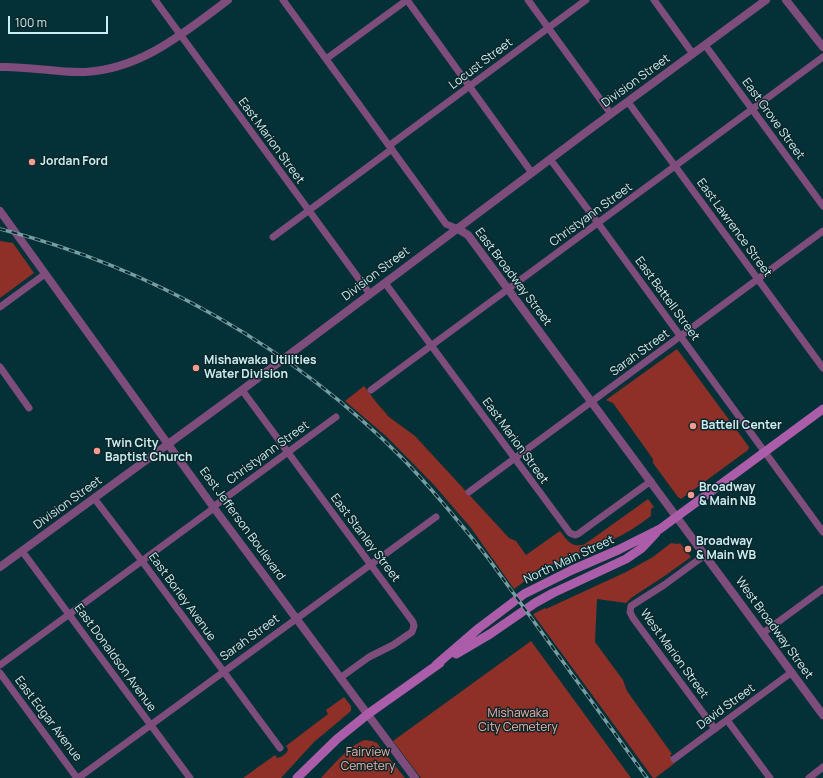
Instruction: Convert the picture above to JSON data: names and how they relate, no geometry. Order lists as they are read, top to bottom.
{
  "streets": {
    "main road": ["North Main Street"],
    "street": [
      "Locust Street",
      "Division Street",
      "East Grove Street",
      "East Marion Street",
      "Christyann Street",
      "East Lawrence Street",
      "East Broadway Street",
      "East Battell Street",
      "Sarah Street",
      "East Jefferson Boulevard",
      "East Stanley Street",
      "East Borley Avenue",
      "West Broadway Street",
      "West Marion Street",
      "East Donaldson Avenue",
      "David Street",
      "East Edgar Avenue"
    ]
  },
  "crossings": [
    ["Locust Street", "East Marion Street"],
    ["Locust Street", "East Broadway Street"],
    ["Division Street", "East Grove Street"],
    ["Division Street", "East Marion Street"],
    ["Division Street", "East Lawrence Street"],
    ["Division Street", "East Broadway Street"],
    ["Division Street", "East Battell Street"],
    ["Division Street", "East Jefferson Boulevard"],
    ["Division Street", "East Stanley Street"],
    ["Division Street", "East Borley Avenue"],
    ["Division Street", "East Donaldson Avenue"],
    ["East Grove Street", "Christyann Street"],
    ["East Marion Street", "Christyann Street"],
    ["East Marion Street", "East Broadway Street"],
    ["East Marion Street", "Sarah Street"],
    ["Christyann Street", "East Lawrence Street"],
    ["Christyann Street", "East Broadway Street"],
    ["Christyann Street", "East Battell Street"],
    ["Christyann Street", "East Jefferson Boulevard"],
    ["Christyann Street", "East Stanley Street"],
    ["Christyann Street", "East Borley Avenue"],
    ["Christyann Street", "East Donaldson Avenue"],
    ["East Lawrence Street", "Sarah Street"],
    ["East Broadway Street", "Sarah Street"],
    ["East Broadway Street", "North Main Street"],
    ["East Broadway Street", "West Broadway Street"],
    ["East Battell Street", "Sarah Street"],
    ["East Battell Street", "North Main Street"],
    ["Sarah Street", "East Jefferson Boulevard"],
    ["Sarah Street", "East Stanley Street"],
    ["Sarah Street", "East Borley Avenue"],
    ["Sarah Street", "East Donaldson Avenue"],
    ["Sarah Street", "East Edgar Avenue"],
    ["East Jefferson Boulevard", "East Stanley Street"],
    ["East Jefferson Boulevard", "North Main Street"],
    ["North Main Street", "West Broadway Street"],
    ["West Broadway Street", "West Marion Street"],
    ["West Broadway Street", "David Street"],
    ["West Marion Street", "David Street"]
  ],
  "parks": ["Mishawaka City Cemetery", "Fairview Cemetery"],
  "places": [
    "Jordan Ford",
    "Mishawaka Utilities Water Division",
    "Battell Center",
    "Twin City Baptist Church",
    "Broadway & Main NB",
    "Broadway & Main WB"
  ],
  "scale_bar": "100 m"
}
